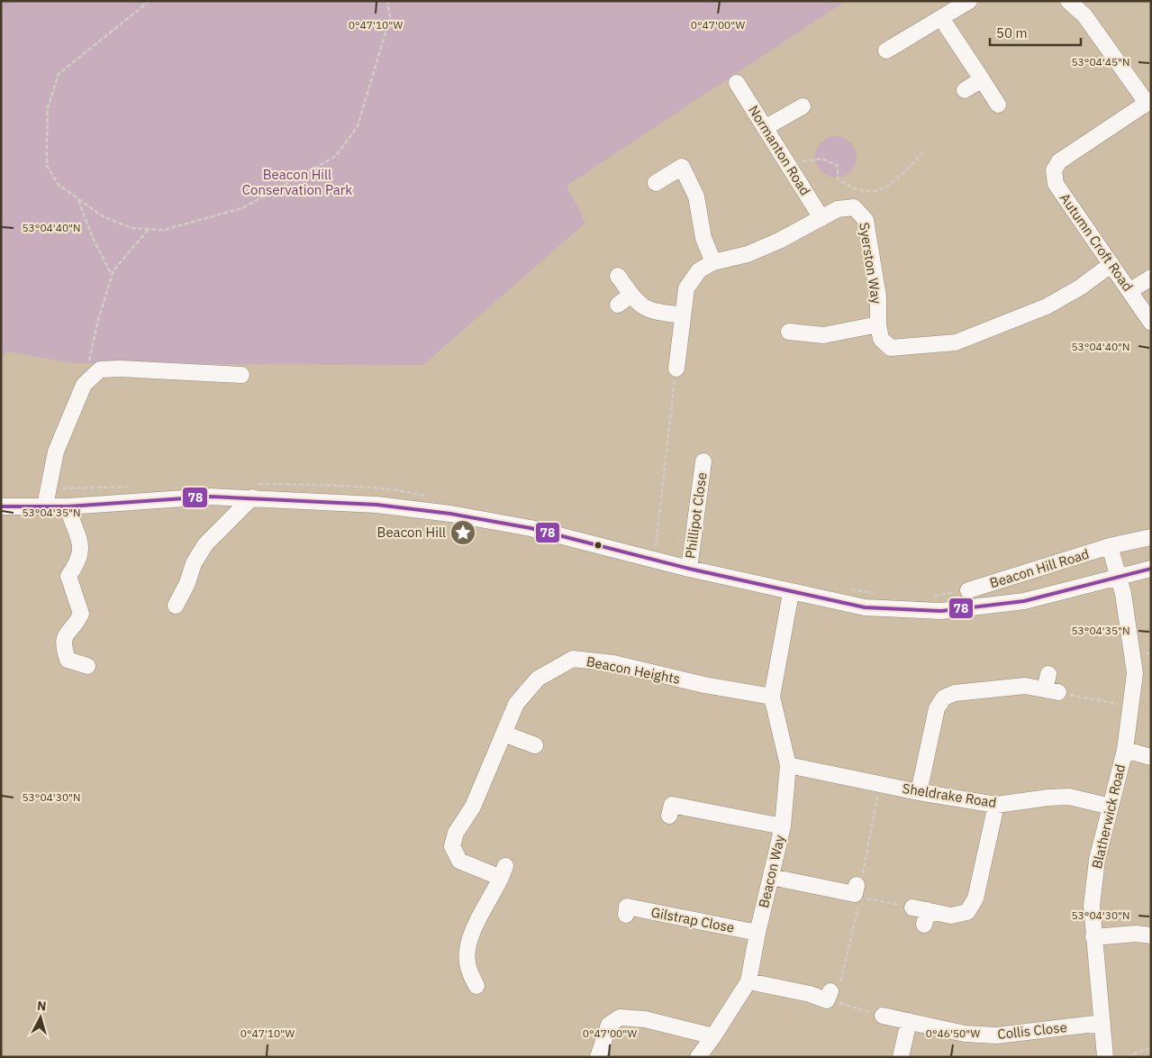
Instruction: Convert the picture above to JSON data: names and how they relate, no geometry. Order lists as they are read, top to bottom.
{
  "streets": {
    "street": [
      "Normanton Road",
      "Autumn Croft Road",
      "Syerston Way",
      "Phillipot Close",
      "Beacon Hill Road",
      "Beacon Heights",
      "Sheldrake Road",
      "Blatherwick Road",
      "Beacon Way",
      "Gilstrap Close",
      "Collis Close"
    ]
  },
  "crossings": [
    ["Normanton Road", "Syerston Way"],
    ["Autumn Croft Road", "Syerston Way"],
    ["Phillipot Close", "Beacon Hill Road"],
    ["Beacon Hill Road", "Blatherwick Road"],
    ["Beacon Hill Road", "Beacon Way"],
    ["Beacon Heights", "Beacon Way"],
    ["Sheldrake Road", "Blatherwick Road"],
    ["Sheldrake Road", "Beacon Way"],
    ["Blatherwick Road", "Collis Close"],
    ["Beacon Way", "Gilstrap Close"]
  ],
  "parks": ["Beacon Hill Conservation Park"],
  "places": {
    "place": ["Beacon Hill"]
  },
  "lines": ["transit line 78"],
  "scale_bar": "50 m",
  "north": "top",
  "coordinates": [
    "0°47'10\"W",
    "0°47'00\"W",
    "53°04'45\"N",
    "53°04'40\"N",
    "53°04'35\"N",
    "53°04'30\"N",
    "0°46'50\"W"
  ]
}
